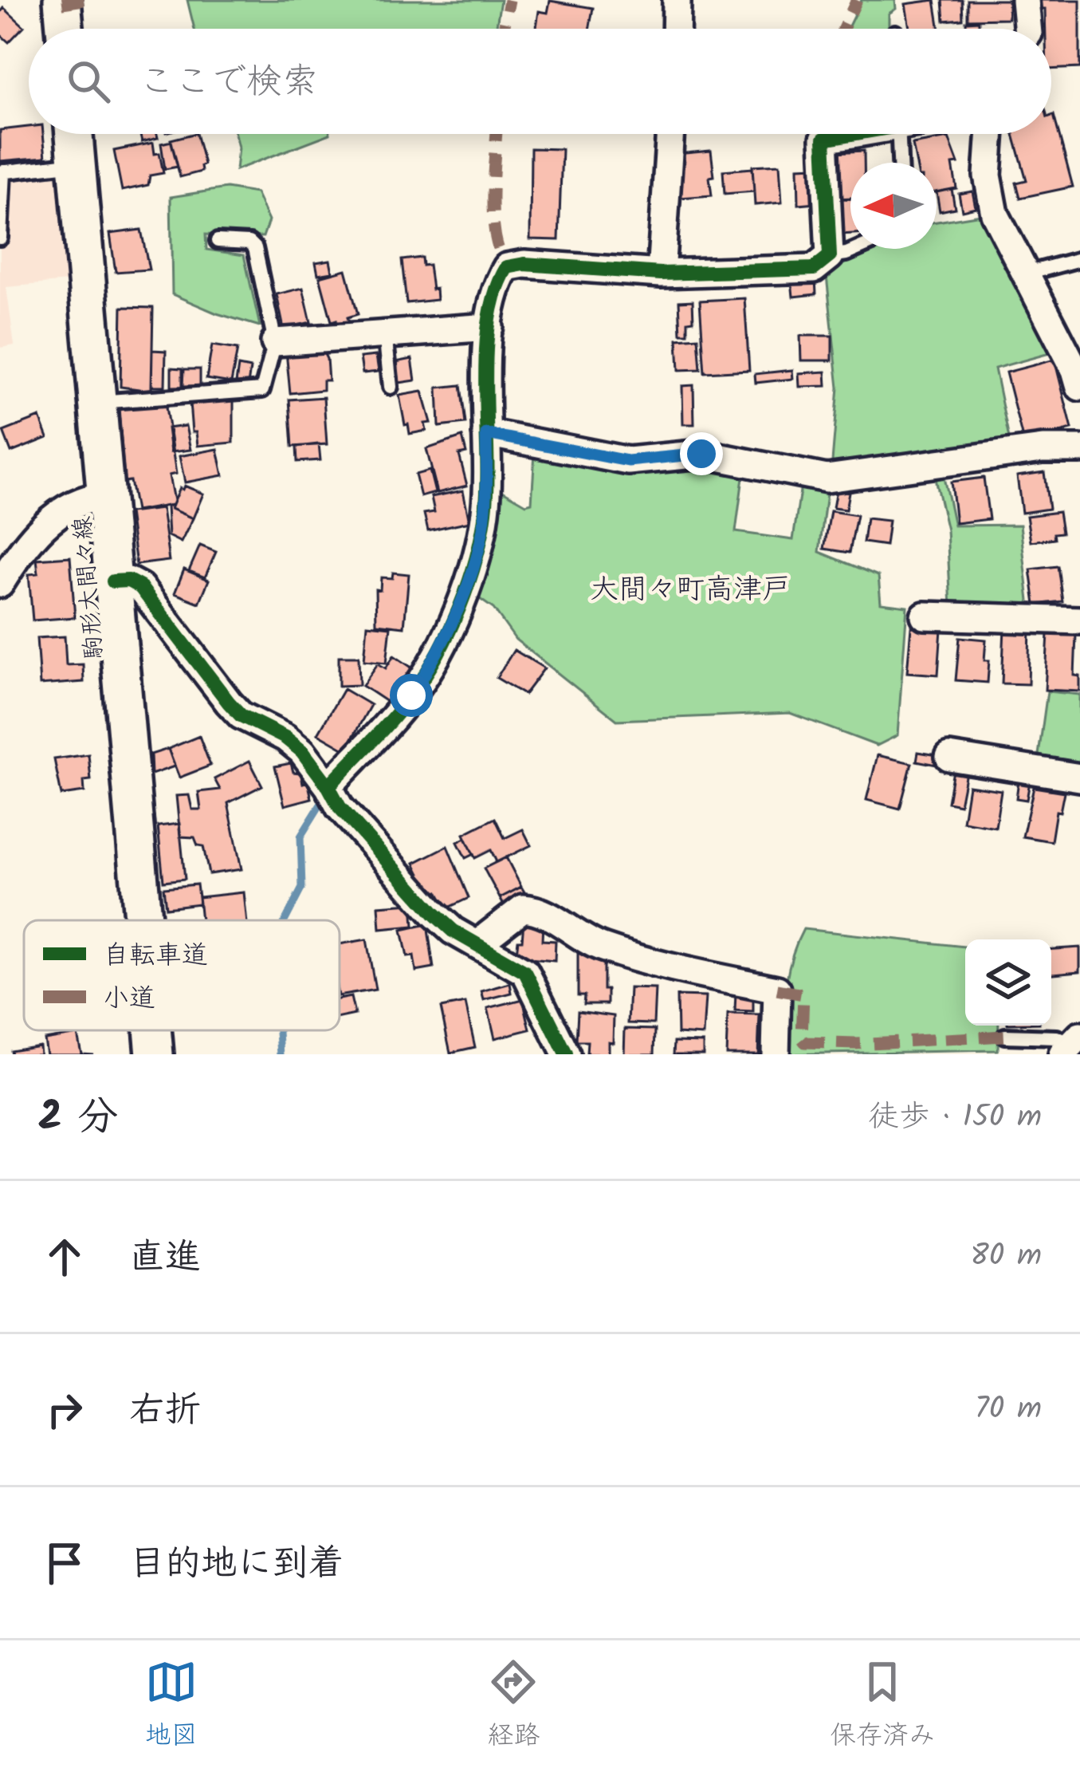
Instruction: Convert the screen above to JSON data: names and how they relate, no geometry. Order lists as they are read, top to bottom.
{
  "streets": {
    "main road": ["駒形大間々線"]
  },
  "districts": ["大間々町高津戸"],
  "legend": ["自転車道", "小道"],
  "north": "left",
  "page": {
    "search": "ここで検索",
    "heading": ["2 分", "徒歩 · 150 m"],
    "list": [
      ["直進", "80 m"],
      ["右折", "70 m"],
      "目的地に到着"
    ],
    "nav": ["地図", "経路", "保存済み"]
  }
}
